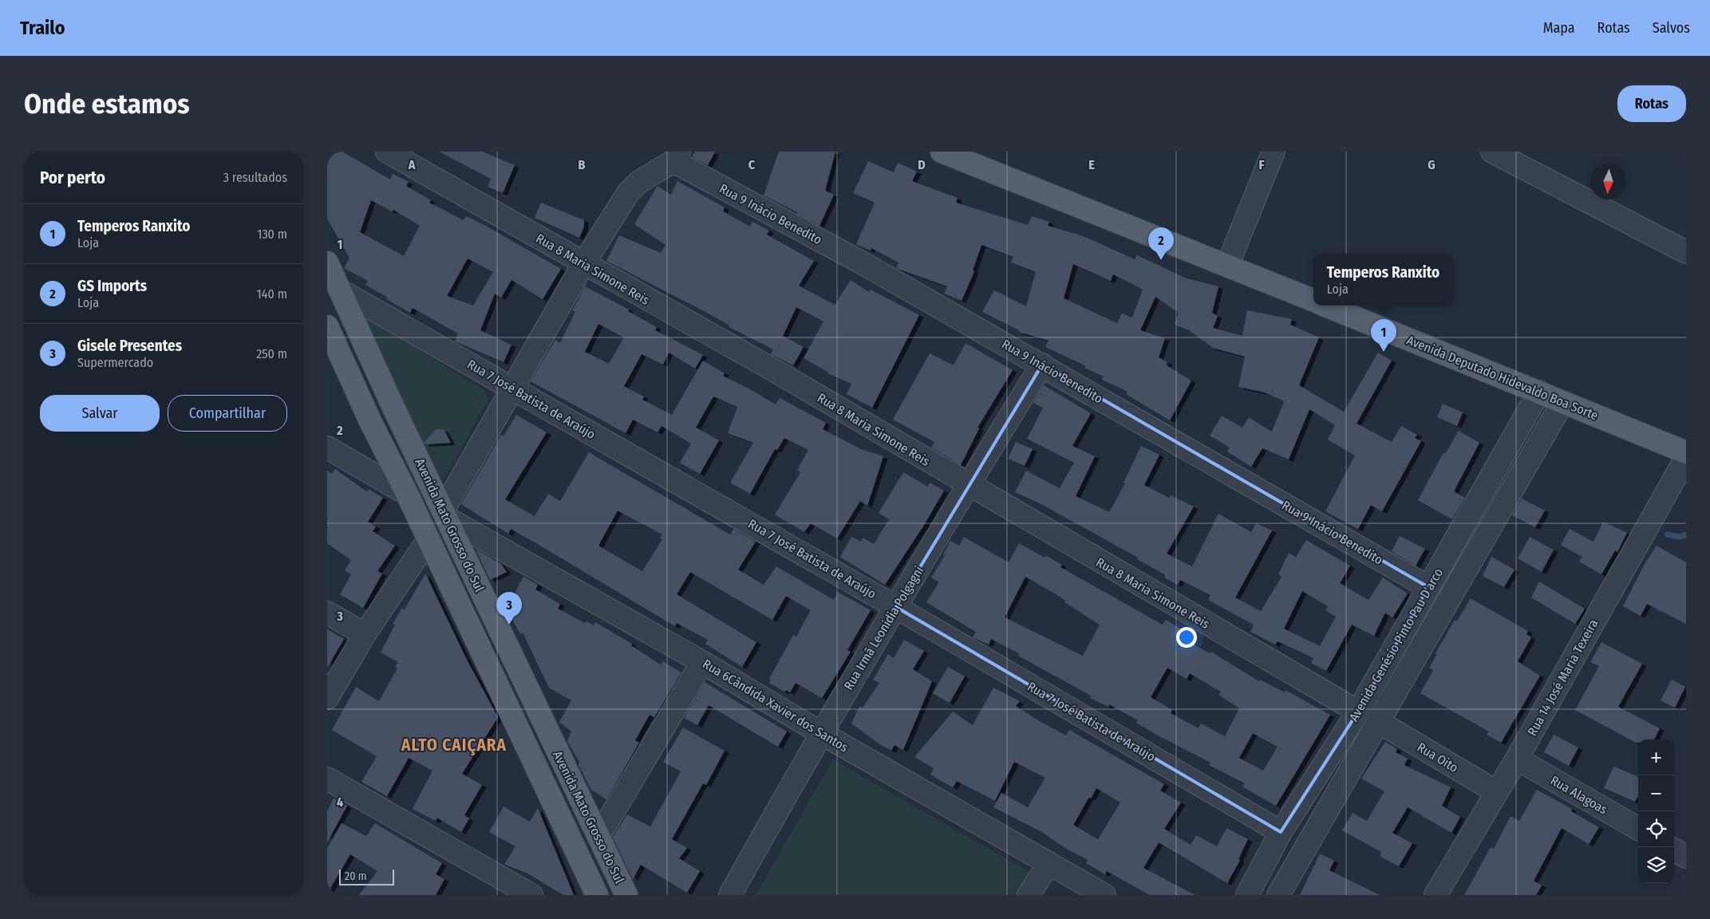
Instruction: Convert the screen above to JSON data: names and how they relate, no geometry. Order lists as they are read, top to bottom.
{
  "streets": {
    "main road": ["Avenida Deputado Hidevaldo Boa Sorte", "Avenida Mato Grosso do Sul"],
    "street": [
      "Rua 9 Inácio Benedito",
      "Rua 8 Maria Simone Reis",
      "Rua 7 José Batista de Araújo",
      "Rua Irmã Leonidia Polgagni",
      "Avenida Genésio Pinto Pau D'arco",
      "Rua 14 José Maria Texeira",
      "Rua 6Cândida Xavier dos Santos",
      "Rua Oito",
      "Rua Alagoas"
    ]
  },
  "crossings": [
    ["Rua 9 Inácio Benedito", "Rua Irmã Leonidia Polgagni"],
    ["Rua 9 Inácio Benedito", "Avenida Genésio Pinto Pau D'arco"],
    ["Rua 8 Maria Simone Reis", "Rua Irmã Leonidia Polgagni"],
    ["Rua 8 Maria Simone Reis", "Avenida Genésio Pinto Pau D'arco"],
    ["Avenida Deputado Hidevaldo Boa Sorte", "Avenida Genésio Pinto Pau D'arco"],
    ["Rua 7 José Batista de Araújo", "Avenida Mato Grosso do Sul"],
    ["Rua 7 José Batista de Araújo", "Rua Irmã Leonidia Polgagni"],
    ["Rua 7 José Batista de Araújo", "Avenida Genésio Pinto Pau D'arco"],
    ["Avenida Mato Grosso do Sul", "Rua 6Cândida Xavier dos Santos"],
    ["Rua Irmã Leonidia Polgagni", "Rua 6Cândida Xavier dos Santos"],
    ["Avenida Genésio Pinto Pau D'arco", "Rua Oito"],
    ["Rua 14 José Maria Texeira", "Rua Oito"],
    ["Rua 14 José Maria Texeira", "Rua Alagoas"]
  ],
  "districts": ["ALTO CAIÇARA"],
  "scale_bar": "20 m",
  "north": "bottom",
  "page": {
    "header": "Trailo",
    "nav": ["Mapa", "Rotas", "Salvos"],
    "buttons": [
      "Rotas",
      ["Salvar", "Compartilhar"]
    ],
    "title": "Onde estamos",
    "heading": ["Por perto", "3 resultados"],
    "list": [
      {
        "mark": "1",
        "name": "Temperos Ranxito",
        "note": "Loja",
        "value": "130 m"
      },
      {
        "mark": "2",
        "name": "GS Imports",
        "note": "Loja",
        "value": "140 m"
      },
      {
        "mark": "3",
        "name": "Gisele Presentes",
        "note": "Supermercado",
        "value": "250 m"
      }
    ],
    "pins": ["2", "1", "3"],
    "popup": ["Temperos Ranxito", "Loja"],
    "map_buttons": ["+", "−"],
    "scale": "20 m"
  },
  "grid": {
    "columns": [
      "A",
      "B",
      "C",
      "D",
      "E",
      "F",
      "G"
    ],
    "rows": [
      "1",
      "2",
      "3",
      "4"
    ]
  }
}
